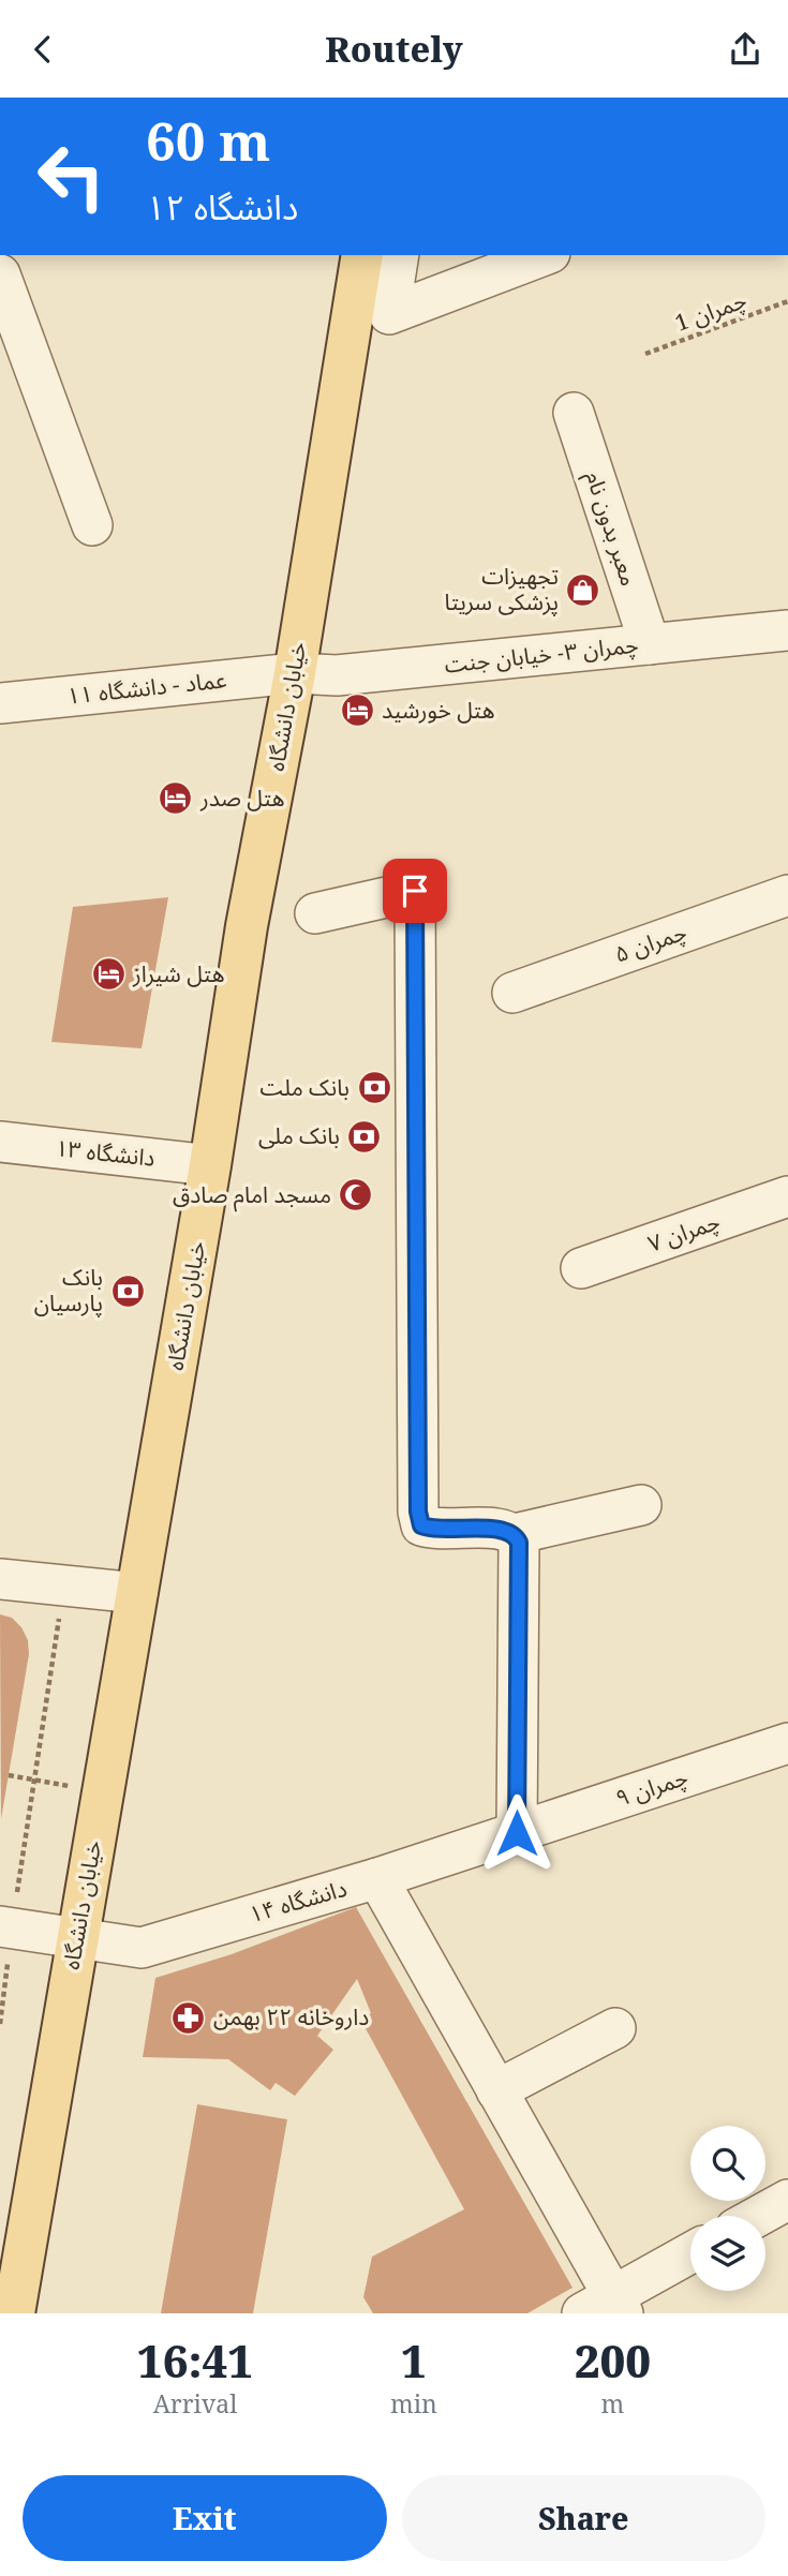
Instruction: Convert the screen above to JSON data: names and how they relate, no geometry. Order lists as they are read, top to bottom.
{
  "streets": {
    "main road": ["خیابان دانشگاه"],
    "street": [
      "معبر بدون نام",
      "چمران ۳- خیابان جنت",
      "عماد - دانشگاه ۱۱",
      "چمران ۵",
      "دانشگاه ۱۳",
      "چمران ۷",
      "چمران ۹",
      "دانشگاه ۱۴"
    ],
    "path": ["چمران 1"]
  },
  "crossings": [
    ["معبر بدون نام", "چمران ۳- خیابان جنت"],
    ["چمران ۳- خیابان جنت", "عماد - دانشگاه ۱۱"],
    ["چمران ۳- خیابان جنت", "خیابان دانشگاه"],
    ["عماد - دانشگاه ۱۱", "خیابان دانشگاه"],
    ["خیابان دانشگاه", "دانشگاه ۱۳"],
    ["خیابان دانشگاه", "دانشگاه ۱۴"],
    ["چمران ۹", "دانشگاه ۱۴"]
  ],
  "places": {
    "shop": ["تجهیزات پزشکی سریتا"],
    "hotel": ["هتل خورشید", "هتل صدر", "هتل شیراز"],
    "bank": ["بانک ملت", "بانک ملی", "بانک پارسیان"],
    "mosque": ["مسجد امام صادق"],
    "pharmacy": ["داروخانه ۲۲ بهمن"]
  },
  "page": {
    "header": "Routely",
    "turn": ["60 m", "دانشگاه ۱۲"],
    "eta": [
      "16:41",
      "Arrival",
      "1",
      "min",
      "200",
      "m"
    ],
    "buttons": ["Exit", "Share"]
  }
}
